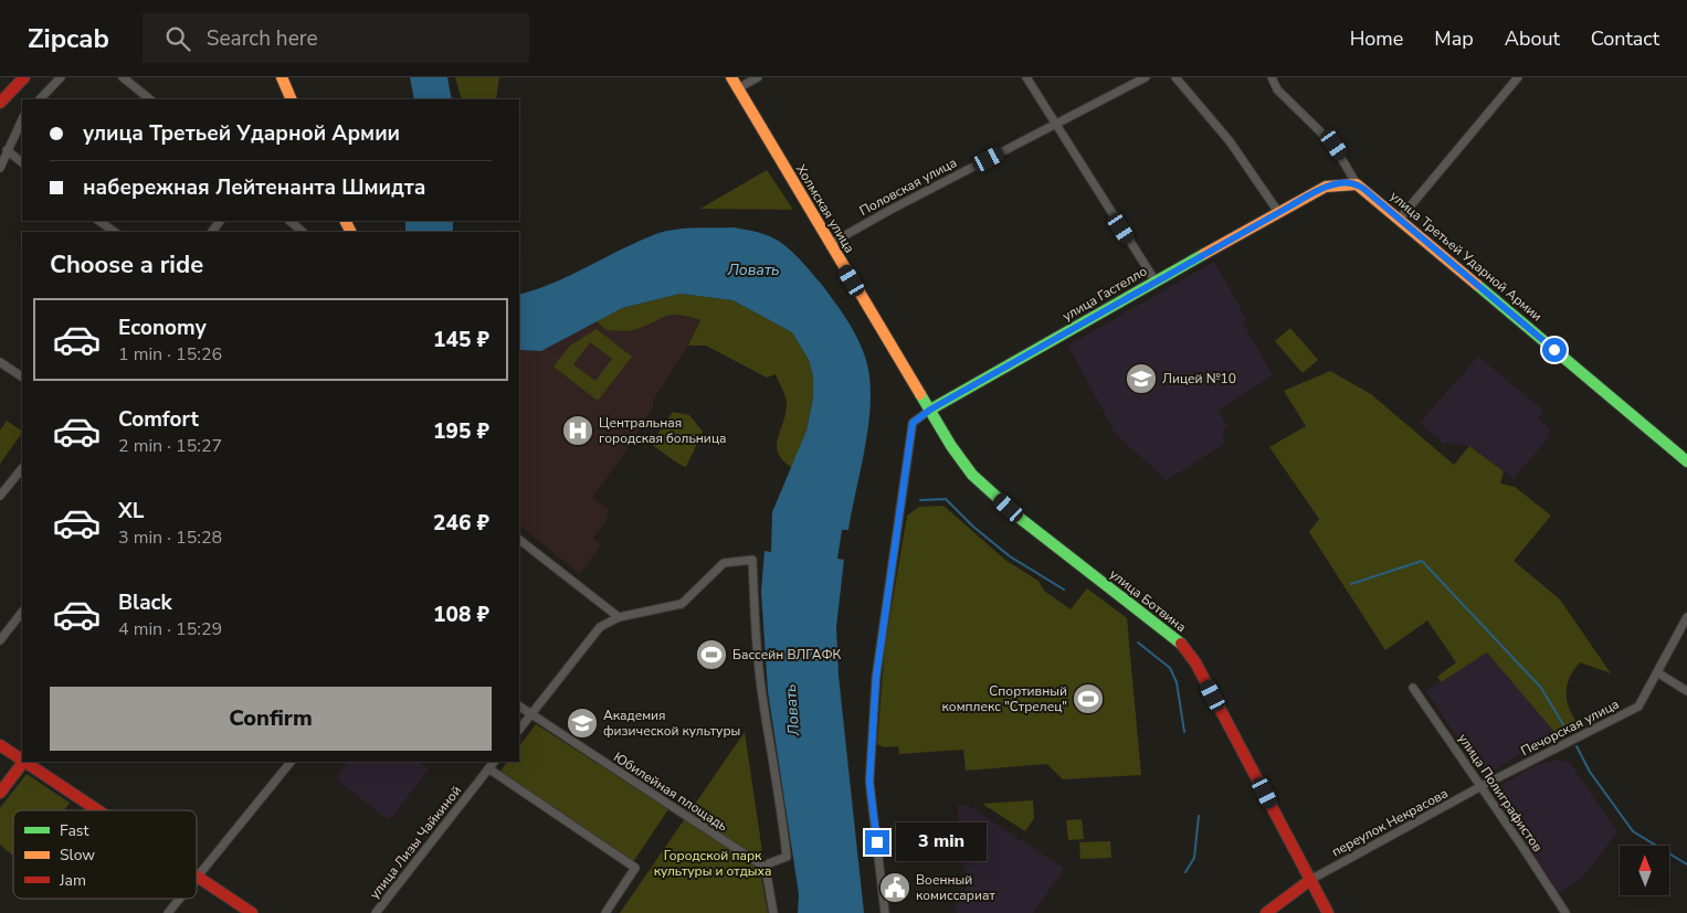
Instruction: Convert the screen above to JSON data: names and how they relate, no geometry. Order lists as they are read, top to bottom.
{
  "streets": {
    "main road": [
      "Холмская улица",
      "улица Третьей Ударной Армии",
      "улица Гастелло",
      "улица Ботвина"
    ],
    "street": [
      "Половская улица",
      "Печорская улица",
      "Юбилейная площадь",
      "улица Полиграфистов",
      "переулок Некрасова",
      "улица Лизы Чайкиной"
    ]
  },
  "crossings": [
    ["Половская улица", "Холмская улица"],
    ["Холмская улица", "улица Гастелло"],
    ["Холмская улица", "улица Ботвина"],
    ["улица Третьей Ударной Армии", "улица Гастелло"],
    ["улица Гастелло", "улица Ботвина"],
    ["улица Ботвина", "переулок Некрасова"],
    ["Печорская улица", "улица Полиграфистов"],
    ["Печорская улица", "переулок Некрасова"],
    ["улица Полиграфистов", "переулок Некрасова"]
  ],
  "water": ["Ловать"],
  "parks": ["Городской парк культуры и отдыха"],
  "places": {
    "school or university": ["Лицей №10", "Aкадемия физической культуры"],
    "hospital": ["Центральная городская больница"],
    "sports": ["Бассейн ВЛГАФК", "Спортивный комплекс \"Стрелец\""],
    "public building": ["Военный комиссариат"]
  },
  "legend": ["Fast", "Slow", "Jam"],
  "north": "top",
  "page": {
    "header": "Zipcab",
    "search": "Search here",
    "nav": [
      "Home",
      "Map",
      "About",
      "Contact"
    ],
    "banner": ["улица Третьей Ударной Армии", "набережная Лейтенанта Шмидта"],
    "heading": "Choose a ride",
    "list": [
      {
        "name": "Economy",
        "note": "1 min · 15:26",
        "value": "145 ₽"
      },
      {
        "name": "Comfort",
        "note": "2 min · 15:27",
        "value": "195 ₽"
      },
      {
        "name": "XL",
        "note": "3 min · 15:28",
        "value": "246 ₽"
      },
      {
        "name": "Black",
        "note": "4 min · 15:29",
        "value": "108 ₽"
      }
    ],
    "buttons": "Confirm",
    "bubble": "3 min"
  }
}
